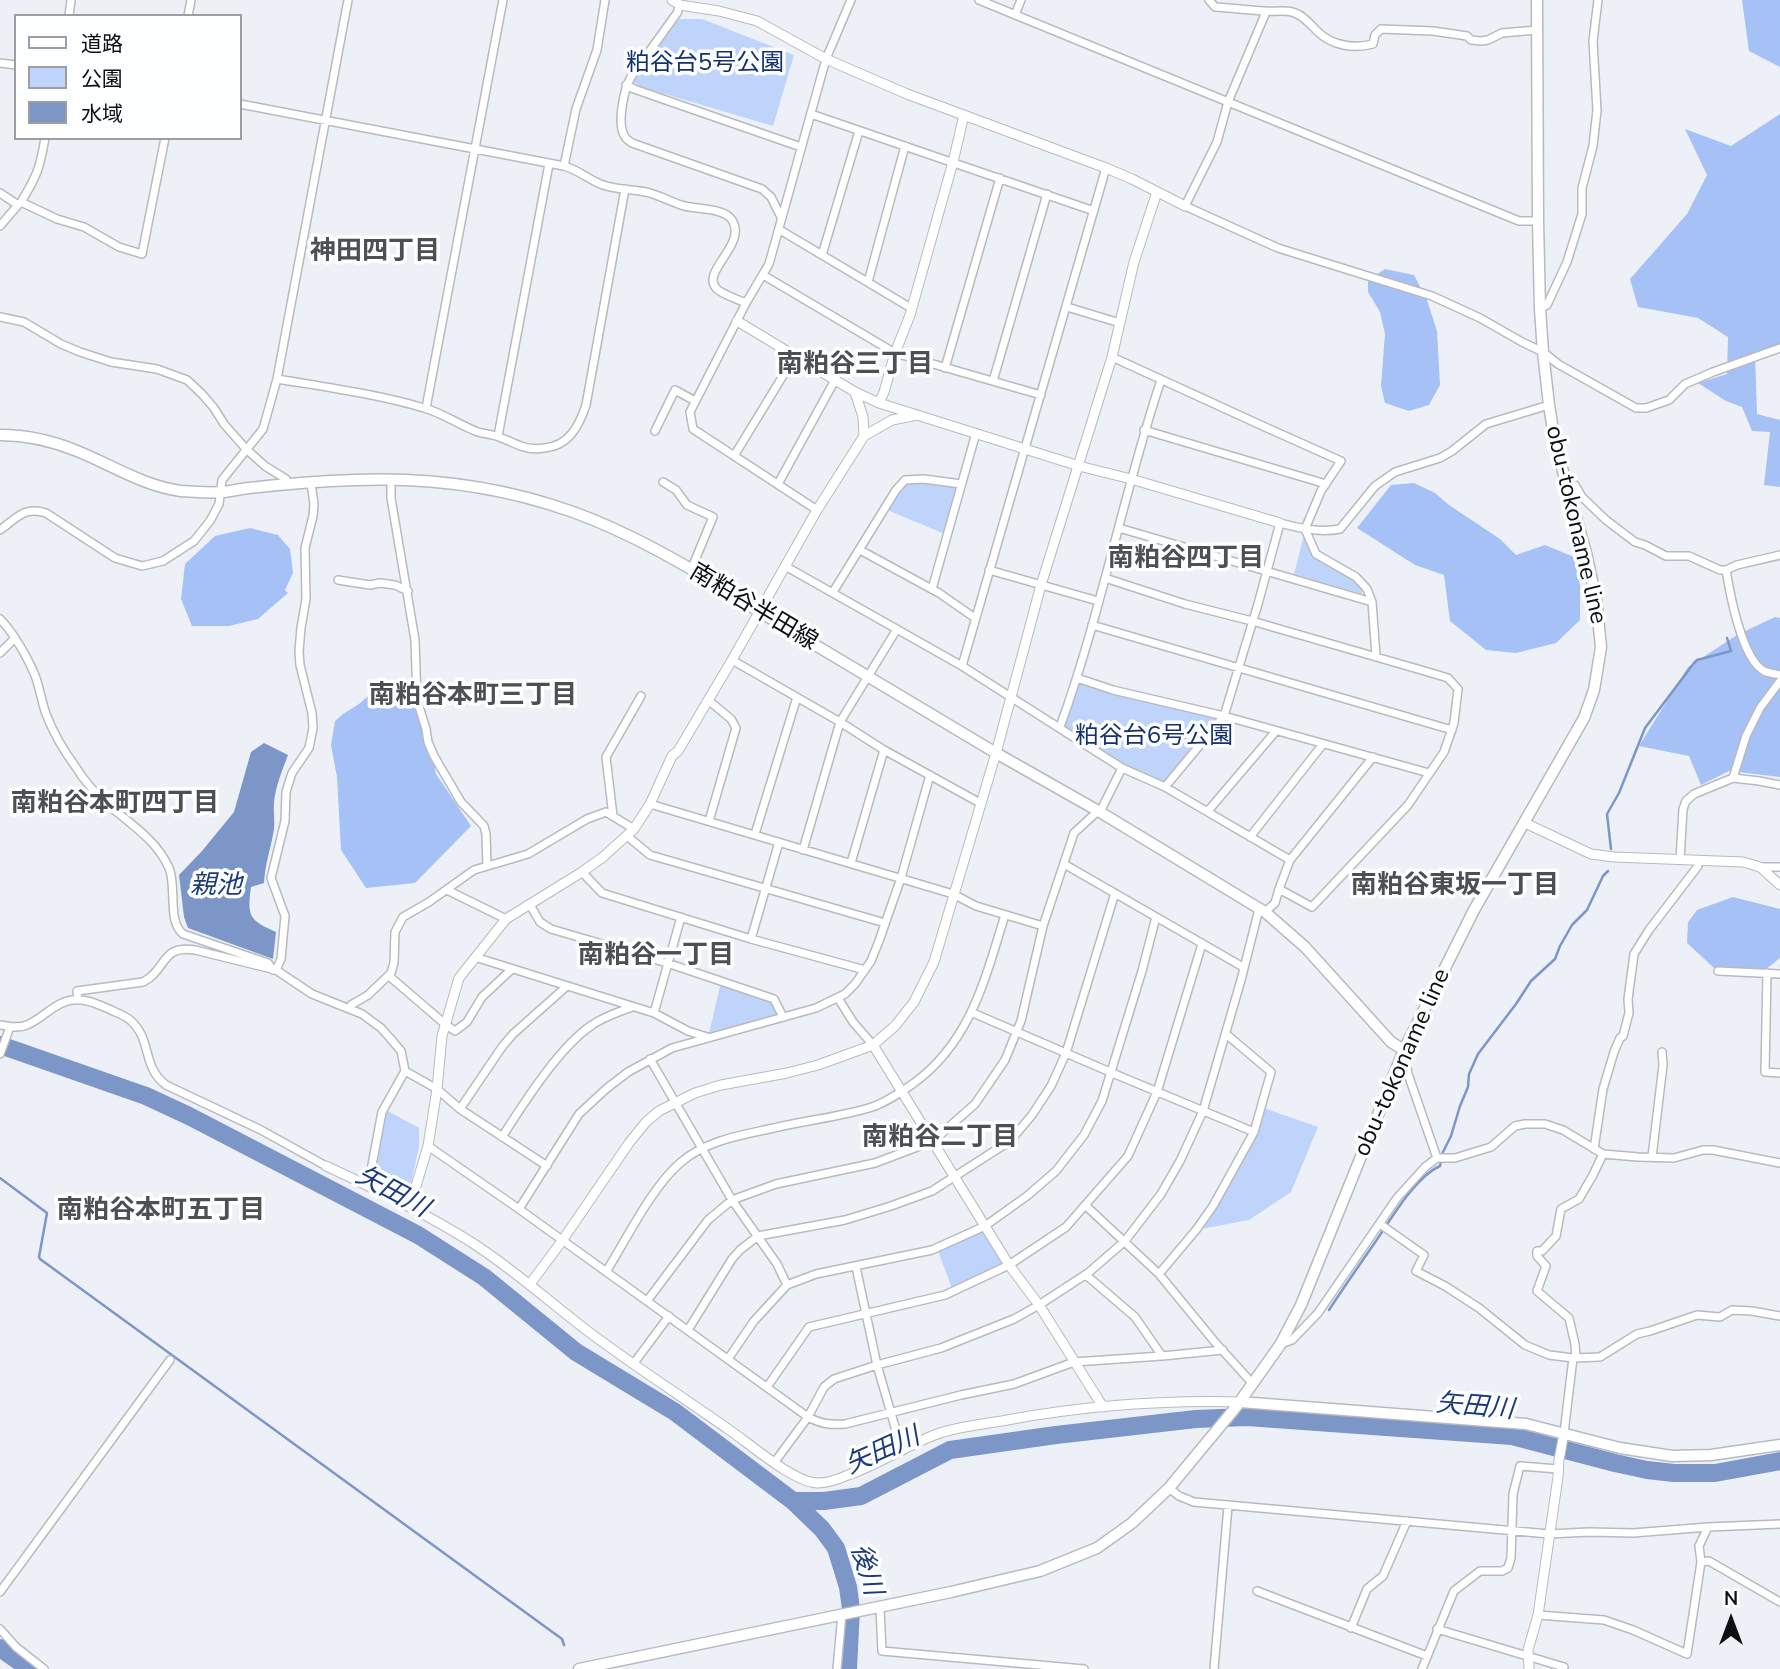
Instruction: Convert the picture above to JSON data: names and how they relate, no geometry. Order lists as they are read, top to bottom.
{
  "streets": {
    "main road": ["obu-tokoname line", "南粕谷半田線"]
  },
  "crossings": [
    ["obu-tokoname line", "南粕谷半田線"]
  ],
  "districts": [
    "神田四丁目",
    "南粕谷三丁目",
    "南粕谷四丁目",
    "南粕谷本町三丁目",
    "南粕谷本町四丁目",
    "南粕谷東坂一丁目",
    "南粕谷一丁目",
    "南粕谷二丁目",
    "南粕谷本町五丁目"
  ],
  "water": ["親池", "矢田川", "後川"],
  "parks": ["粕谷台5号公園", "粕谷台6号公園"],
  "legend": ["道路", "公園", "水域"],
  "north": "top"
}
